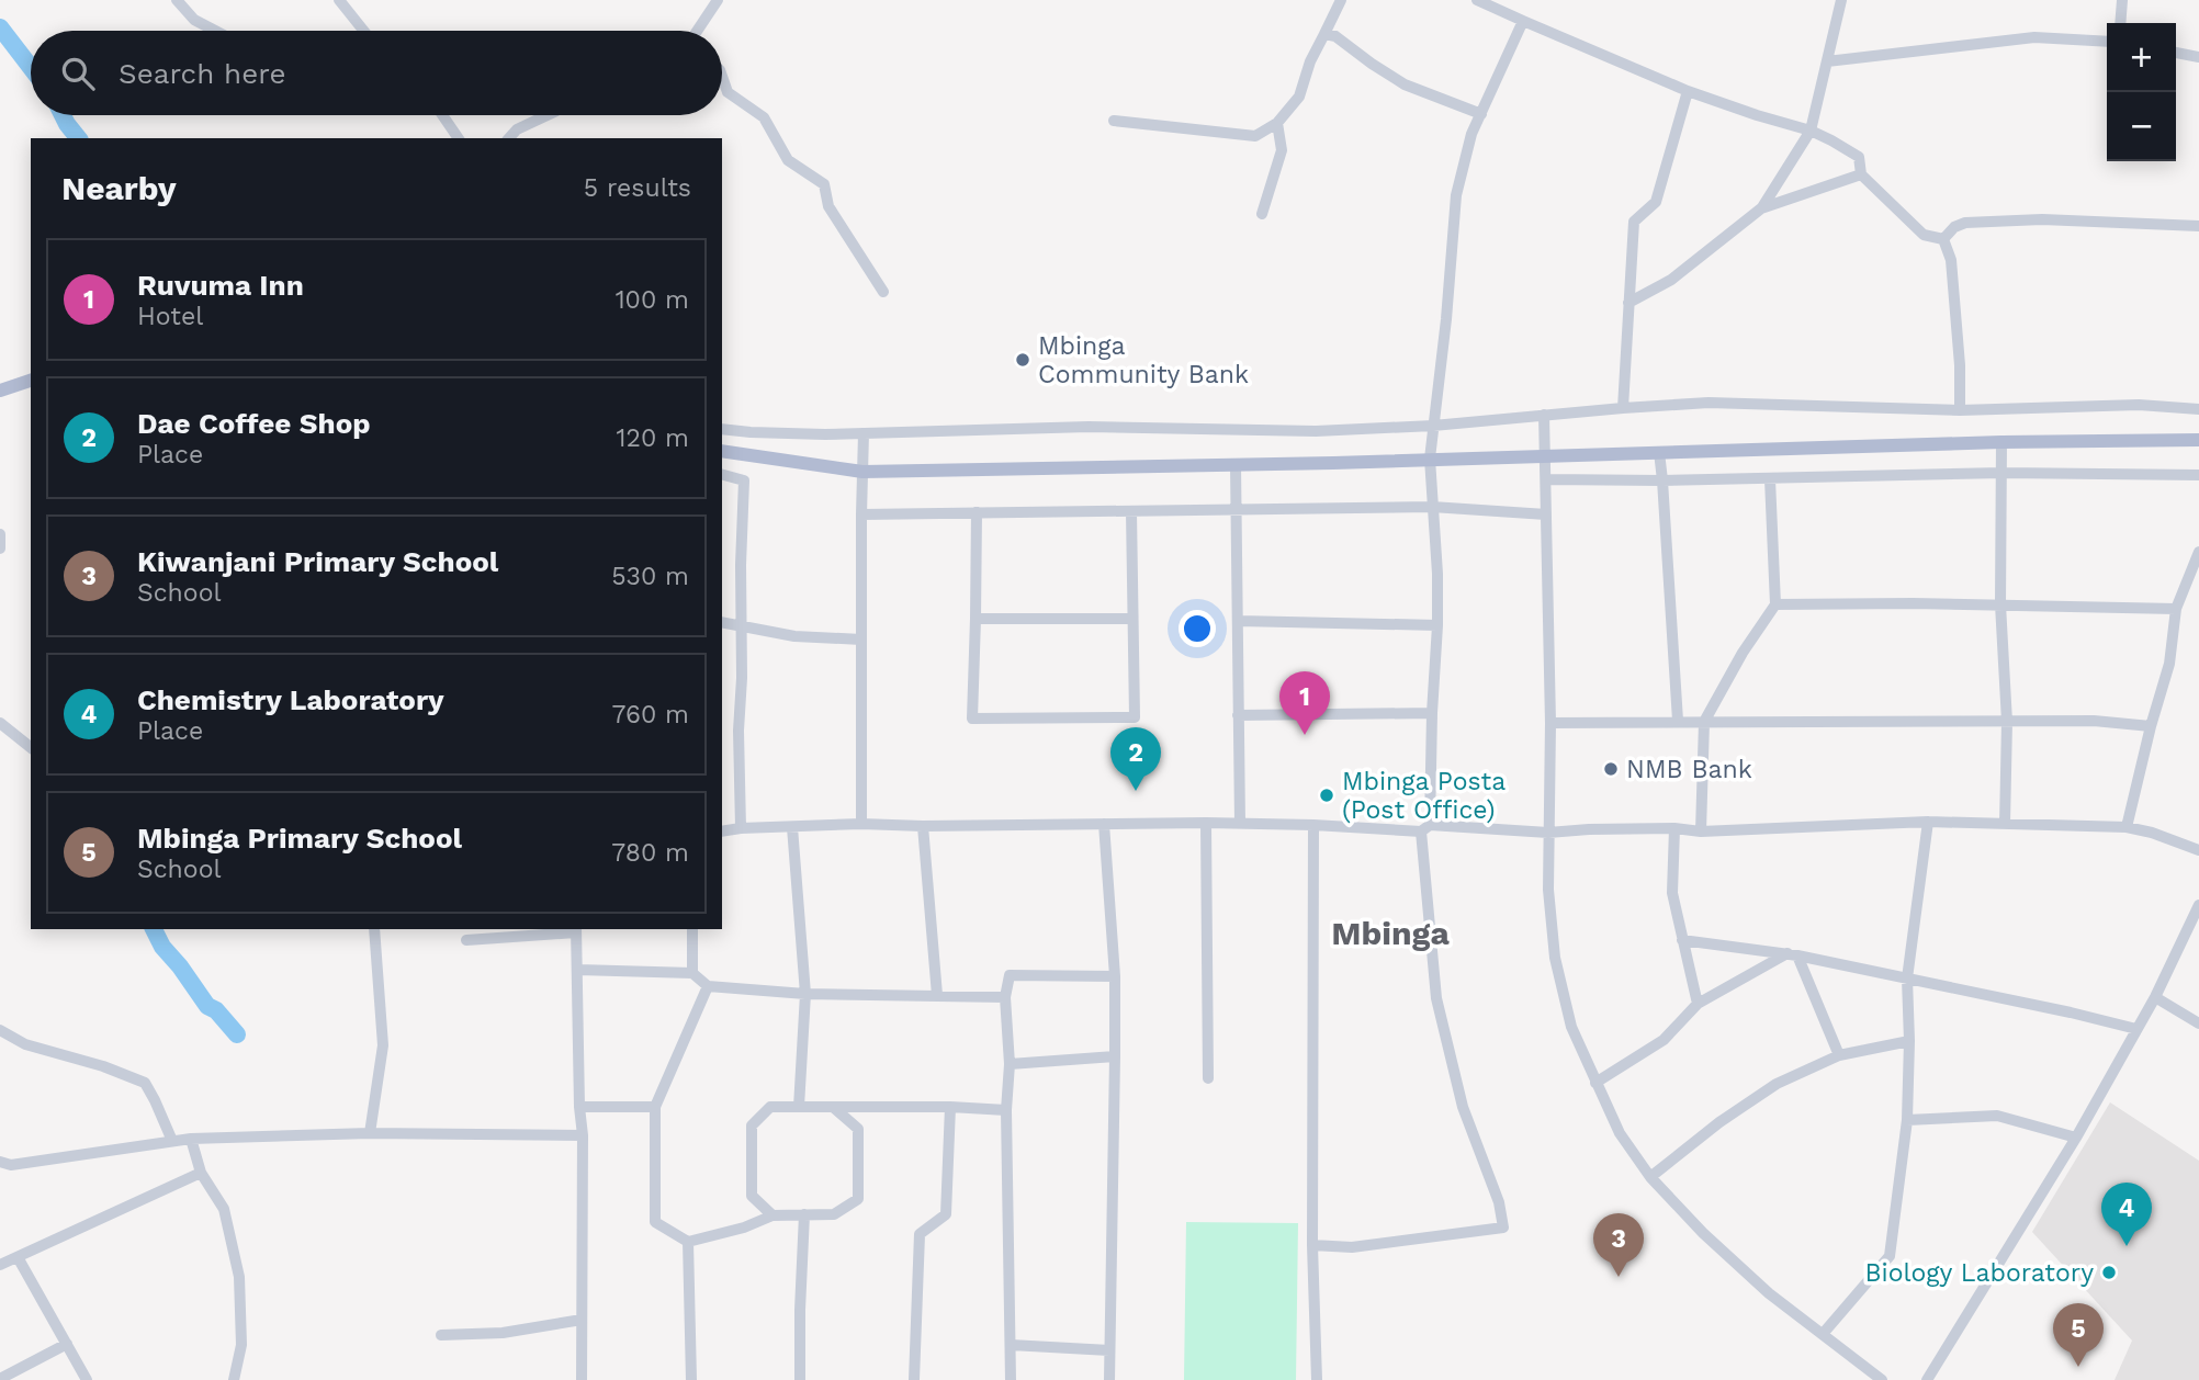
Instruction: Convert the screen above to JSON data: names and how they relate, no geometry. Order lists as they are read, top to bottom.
{
  "districts": ["Mbinga"],
  "places": [
    "Mbinga Community Bank",
    "NMB Bank",
    "Mbinga Posta (Post Office)",
    "Biology Laboratory"
  ],
  "page": {
    "map_buttons": ["+", "−"],
    "search": "Search here",
    "heading": ["Nearby", "5 results"],
    "list": [
      {
        "mark": "1",
        "name": "Ruvuma Inn",
        "note": "Hotel",
        "value": "100 m"
      },
      {
        "mark": "2",
        "name": "Dae Coffee Shop",
        "note": "Place",
        "value": "120 m"
      },
      {
        "mark": "3",
        "name": "Kiwanjani Primary School",
        "note": "School",
        "value": "530 m"
      },
      {
        "mark": "4",
        "name": "Chemistry Laboratory",
        "note": "Place",
        "value": "760 m"
      },
      {
        "mark": "5",
        "name": "Mbinga Primary School",
        "note": "School",
        "value": "780 m"
      }
    ],
    "pins": [
      "1",
      "2",
      "4",
      "3",
      "5"
    ]
  }
}
